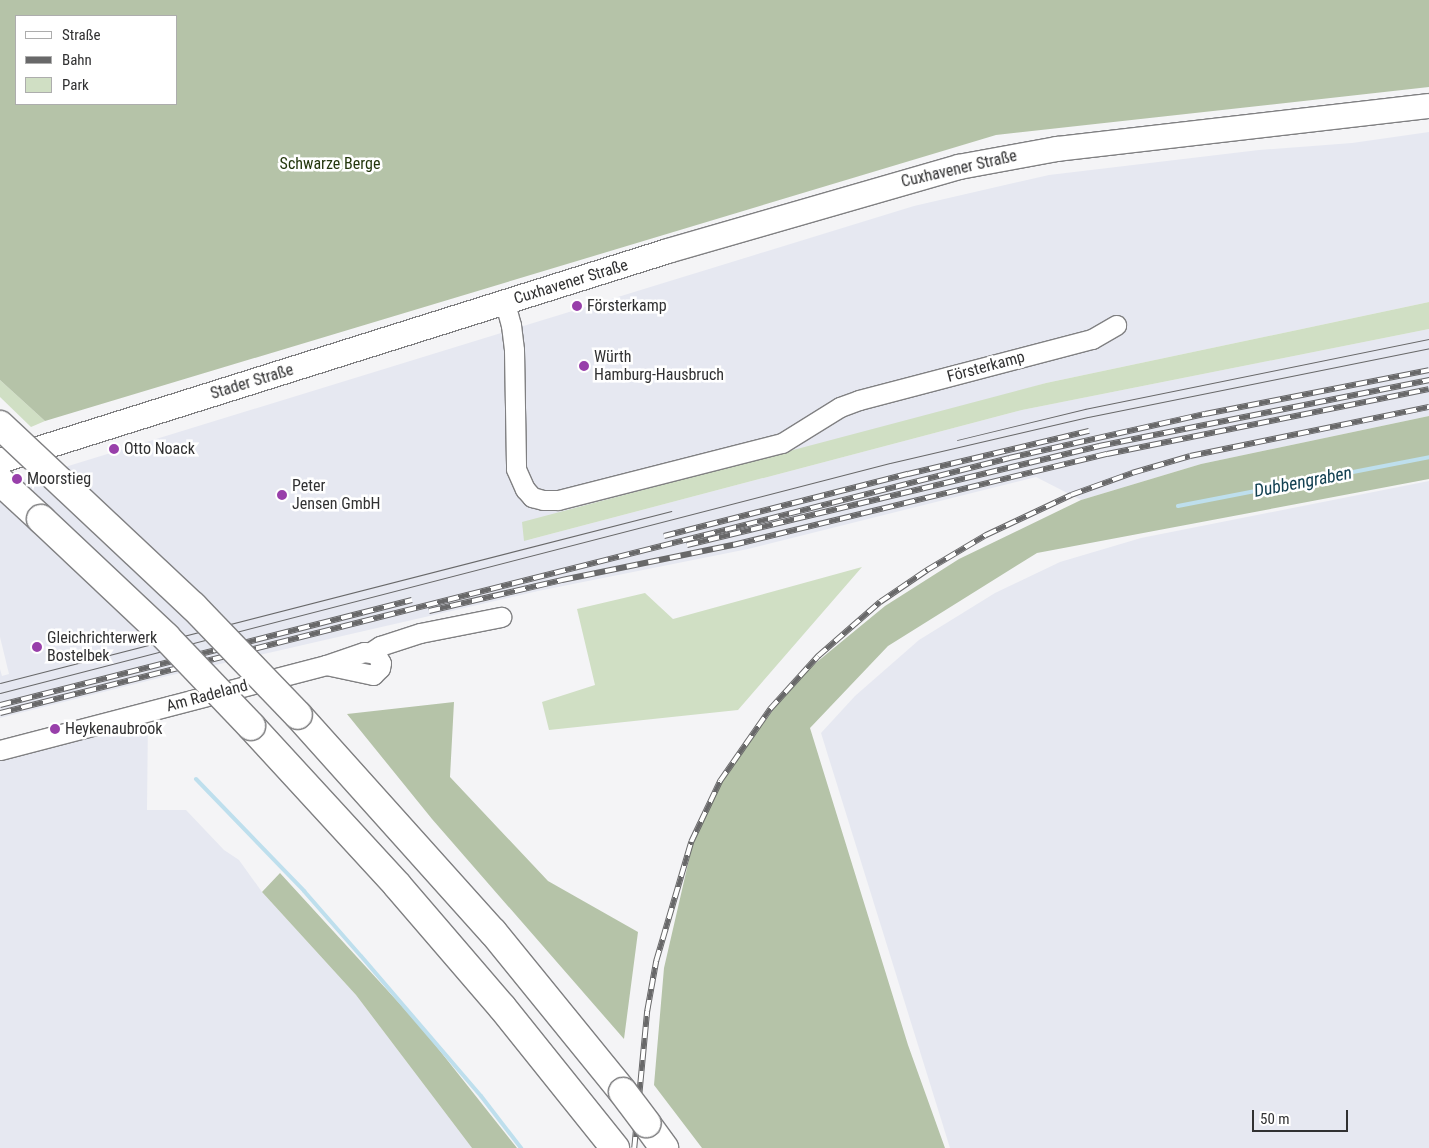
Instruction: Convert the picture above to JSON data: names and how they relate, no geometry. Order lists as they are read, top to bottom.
{
  "streets": {
    "main road": ["Cuxhavener Straße", "Stader Straße"],
    "street": ["Försterkamp", "Am Radeland"]
  },
  "crossings": [
    ["Cuxhavener Straße", "Försterkamp"],
    ["Cuxhavener Straße", "Stader Straße"],
    ["Försterkamp", "Stader Straße"]
  ],
  "water": ["Dubbengraben"],
  "parks": ["Schwarze Berge"],
  "places": [
    "Försterkamp",
    "Würth Hamburg-Hausbruch",
    "Otto Noack",
    "Moorstieg",
    "Peter Jensen GmbH",
    "Gleichrichterwerk Bostelbek",
    "Heykenaubrook"
  ],
  "legend": ["Straße", "Bahn", "Park"],
  "scale_bar": "50 m"
}
